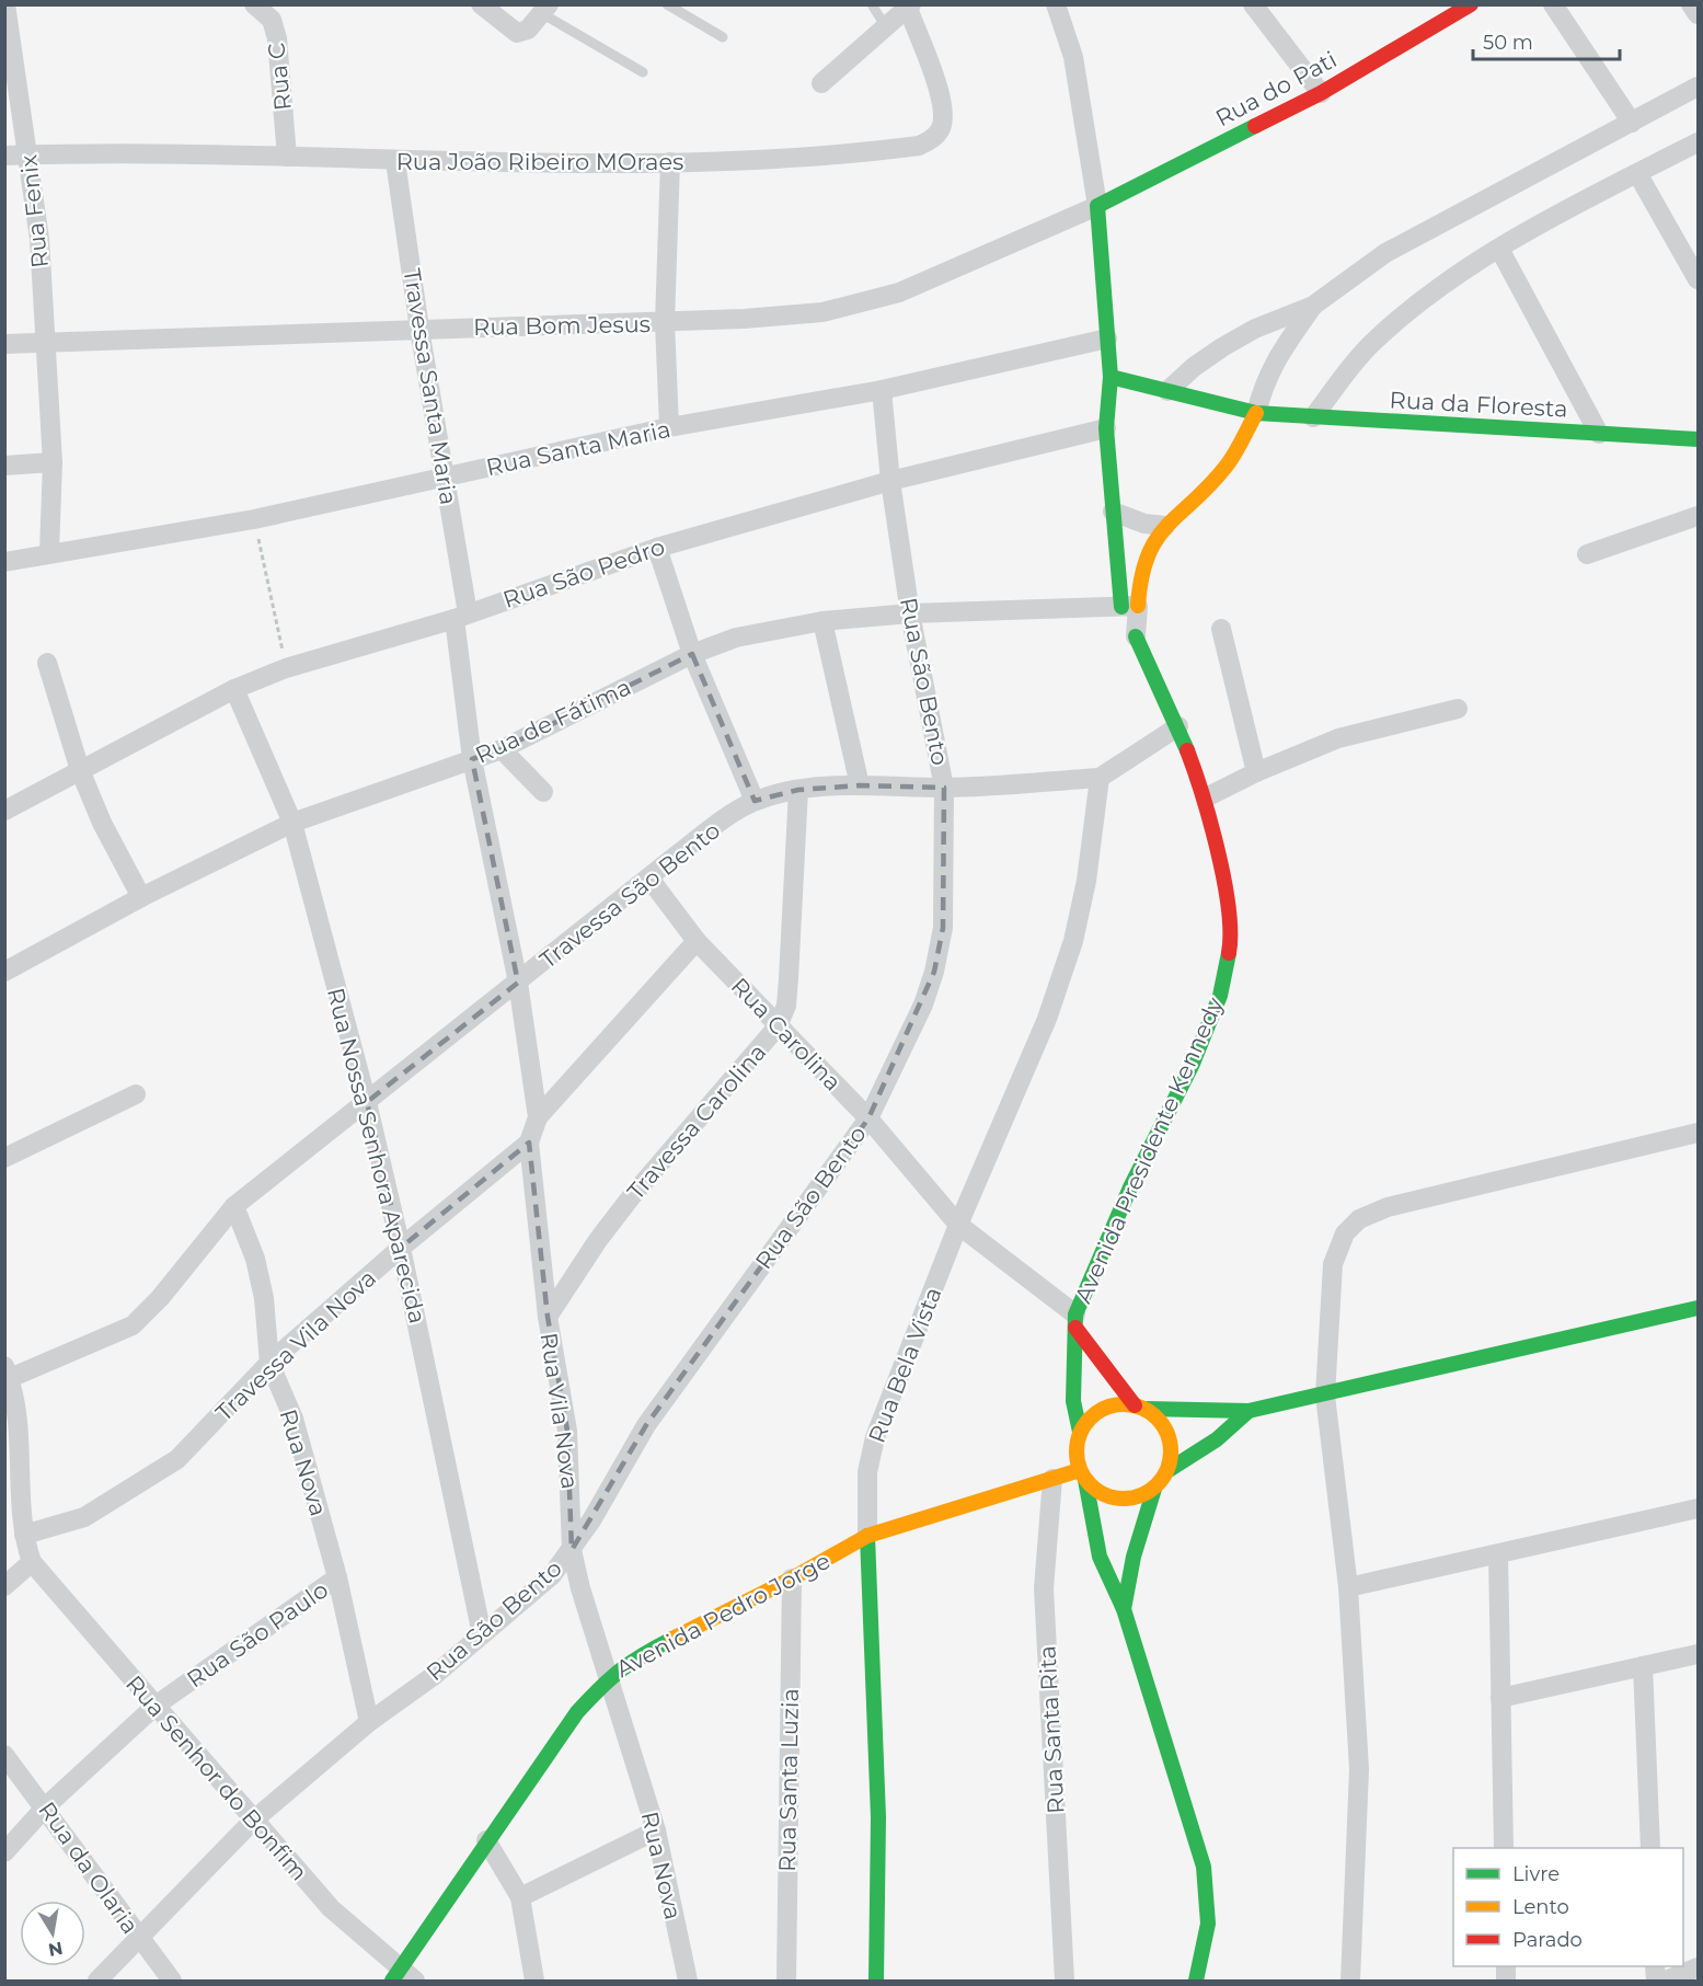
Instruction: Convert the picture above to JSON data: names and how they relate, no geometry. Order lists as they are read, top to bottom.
{
  "streets": {
    "street": [
      "Rua C",
      "Rua do Pati",
      "Rua João Ribeiro MOraes",
      "Rua Fenix",
      "Rua Bom Jesus",
      "Travessa Santa Maria",
      "Rua da Floresta",
      "Rua Santa Maria",
      "Rua São Pedro",
      "Rua São Bento",
      "Rua de Fátima",
      "Travessa São Bento",
      "Rua Carolina",
      "Travessa Carolina",
      "Avenida Presidente Kennedy",
      "Rua Nossa Senhora Aparecida",
      "Travessa Vila Nova",
      "Rua Bela Vista",
      "Rua Vila Nova",
      "Rua Nova",
      "Avenida Pedro Jorge",
      "Rua São Paulo",
      "Rua Santa Rita",
      "Rua Senhor do Bonfim",
      "Rua Santa Luzia",
      "Rua da Olaria"
    ]
  },
  "crossings": [
    ["Rua C", "Rua João Ribeiro MOraes"],
    ["Rua do Pati", "Rua Bom Jesus"],
    ["Rua João Ribeiro MOraes", "Rua Fenix"],
    ["Rua João Ribeiro MOraes", "Travessa Santa Maria"],
    ["Rua Fenix", "Rua Bom Jesus"],
    ["Rua Fenix", "Rua Santa Maria"],
    ["Rua Bom Jesus", "Travessa Santa Maria"],
    ["Travessa Santa Maria", "Rua Santa Maria"],
    ["Travessa Santa Maria", "Rua São Pedro"],
    ["Travessa Santa Maria", "Rua de Fátima"],
    ["Travessa Santa Maria", "Travessa São Bento"],
    ["Rua Santa Maria", "Rua São Bento"],
    ["Rua São Pedro", "Rua São Bento"],
    ["Rua São Pedro", "Rua Nossa Senhora Aparecida"],
    ["Rua São Bento", "Rua de Fátima"],
    ["Rua São Bento", "Travessa São Bento"],
    ["Rua São Bento", "Rua Carolina"],
    ["Rua São Bento", "Rua Nossa Senhora Aparecida"],
    ["Rua São Bento", "Rua Vila Nova"],
    ["Rua São Bento", "Rua Nova"],
    ["Rua São Bento", "Rua Senhor do Bonfim"],
    ["Rua São Bento", "Rua da Olaria"],
    ["Rua de Fátima", "Avenida Presidente Kennedy"],
    ["Rua de Fátima", "Rua Nossa Senhora Aparecida"],
    ["Travessa São Bento", "Rua Carolina"],
    ["Travessa São Bento", "Travessa Carolina"],
    ["Travessa São Bento", "Rua Nossa Senhora Aparecida"],
    ["Travessa São Bento", "Rua Bela Vista"],
    ["Travessa São Bento", "Rua Nova"],
    ["Rua Carolina", "Travessa Carolina"],
    ["Rua Carolina", "Avenida Presidente Kennedy"],
    ["Rua Carolina", "Rua Bela Vista"],
    ["Travessa Carolina", "Rua Vila Nova"],
    ["Avenida Presidente Kennedy", "Avenida Pedro Jorge"],
    ["Rua Nossa Senhora Aparecida", "Travessa Vila Nova"],
    ["Travessa Vila Nova", "Rua Vila Nova"],
    ["Travessa Vila Nova", "Rua Nova"],
    ["Rua Bela Vista", "Avenida Pedro Jorge"],
    ["Rua Vila Nova", "Rua Nova"],
    ["Rua Vila Nova", "Avenida Pedro Jorge"],
    ["Rua Nova", "Avenida Pedro Jorge"],
    ["Rua Nova", "Rua São Paulo"],
    ["Avenida Pedro Jorge", "Rua Santa Rita"],
    ["Avenida Pedro Jorge", "Rua Senhor do Bonfim"],
    ["Avenida Pedro Jorge", "Rua Santa Luzia"],
    ["Rua São Paulo", "Rua Senhor do Bonfim"],
    ["Rua São Paulo", "Rua da Olaria"]
  ],
  "legend": ["Livre", "Lento", "Parado"],
  "scale_bar": "50 m",
  "north": "bottom"
}
